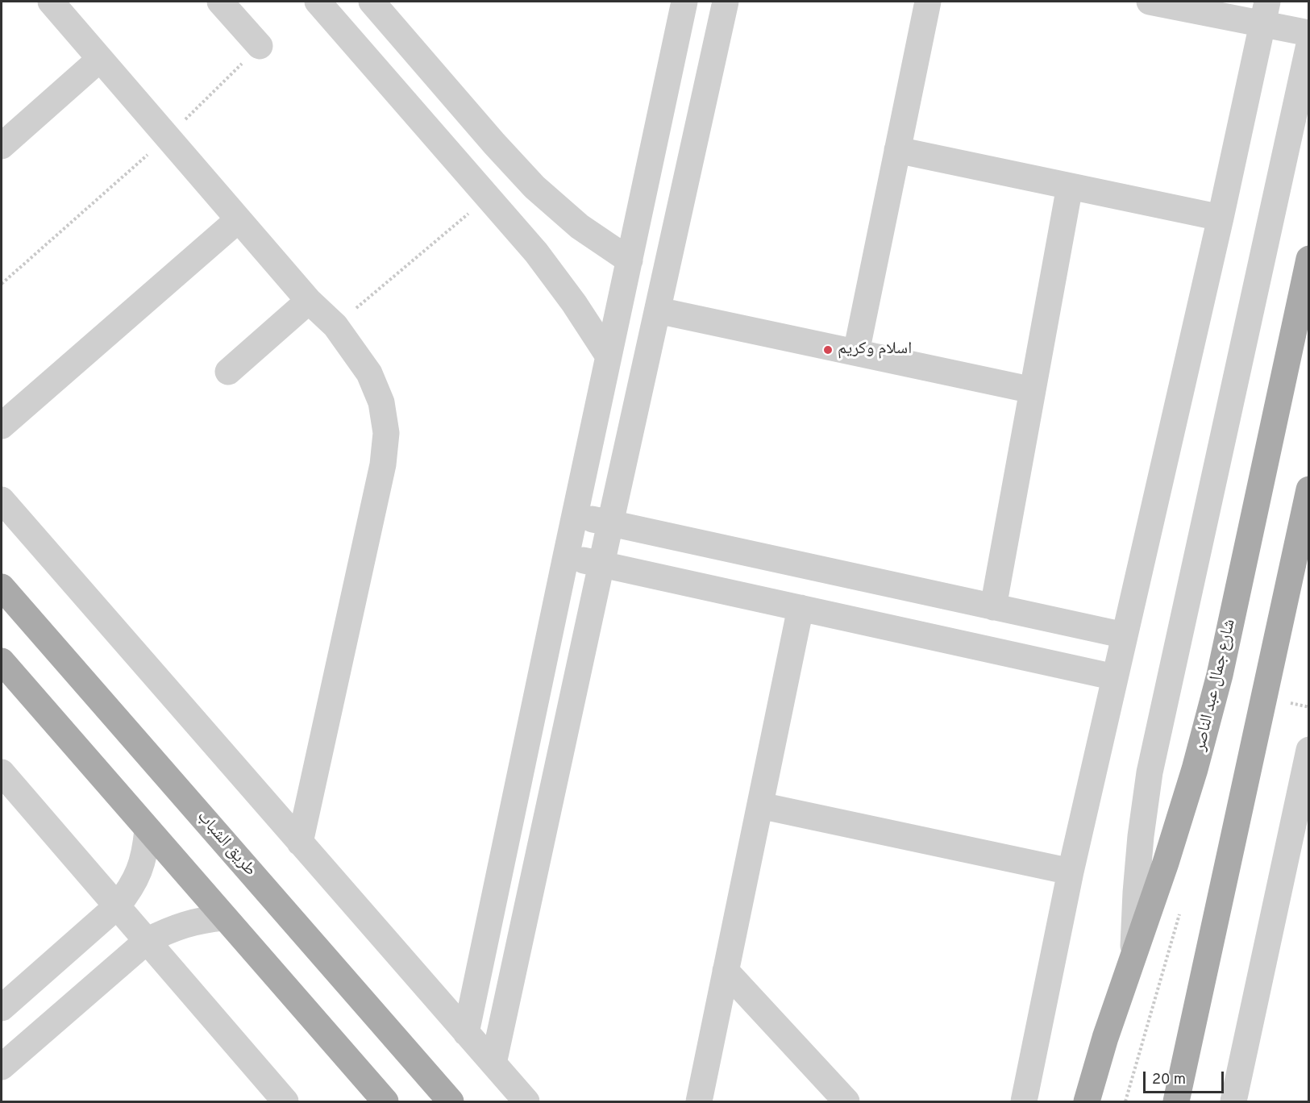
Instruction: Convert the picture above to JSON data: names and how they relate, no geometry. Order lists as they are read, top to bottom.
{
  "streets": {
    "main road": ["شارع جمال عبد الناصر", "طريق الشباب"]
  },
  "places": ["اسلام وكريم"],
  "scale_bar": "20 m"
}
